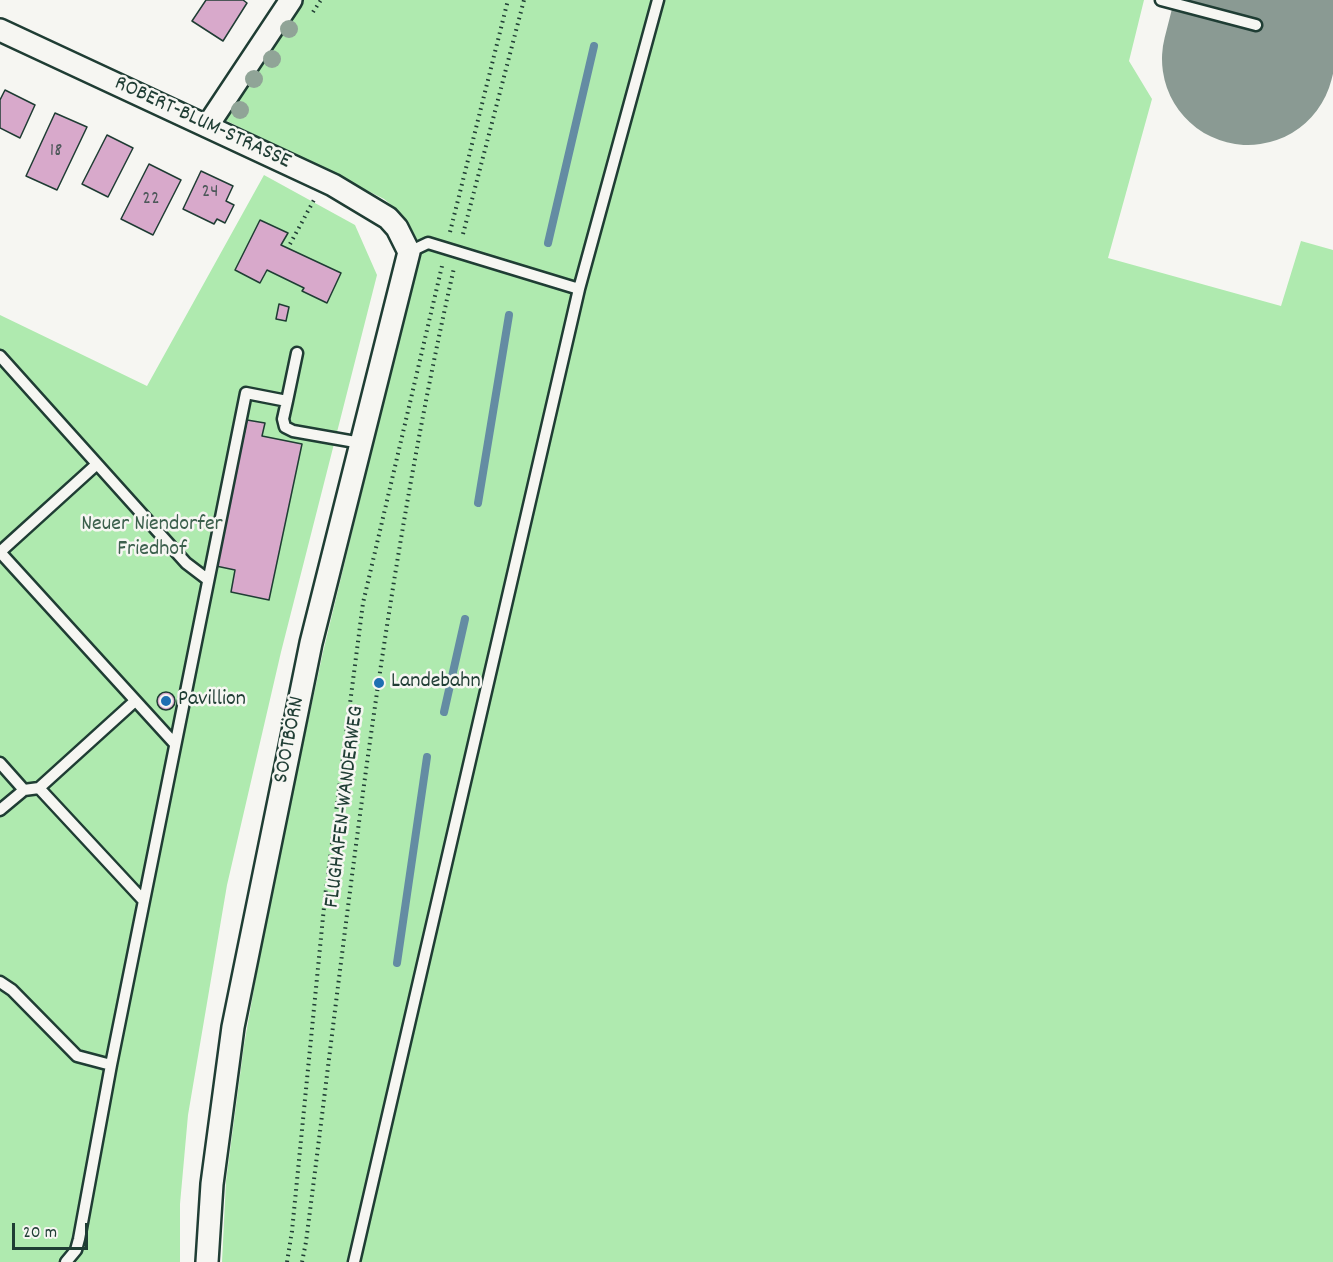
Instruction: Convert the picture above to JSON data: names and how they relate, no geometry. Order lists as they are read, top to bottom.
{
  "streets": {
    "street": ["ROBERT-BLUM-STRASSE", "SOOTBÖRN"],
    "path": ["FLUGHAFEN-WANDERWEG"]
  },
  "crossings": [
    ["ROBERT-BLUM-STRASSE", "SOOTBÖRN"]
  ],
  "parks": ["Neuer Niendorfer Friedhof"],
  "places": ["Landebahn", "Pavillion"],
  "house_numbers": ["18", "24", "22"],
  "scale_bar": "20 m"
}
